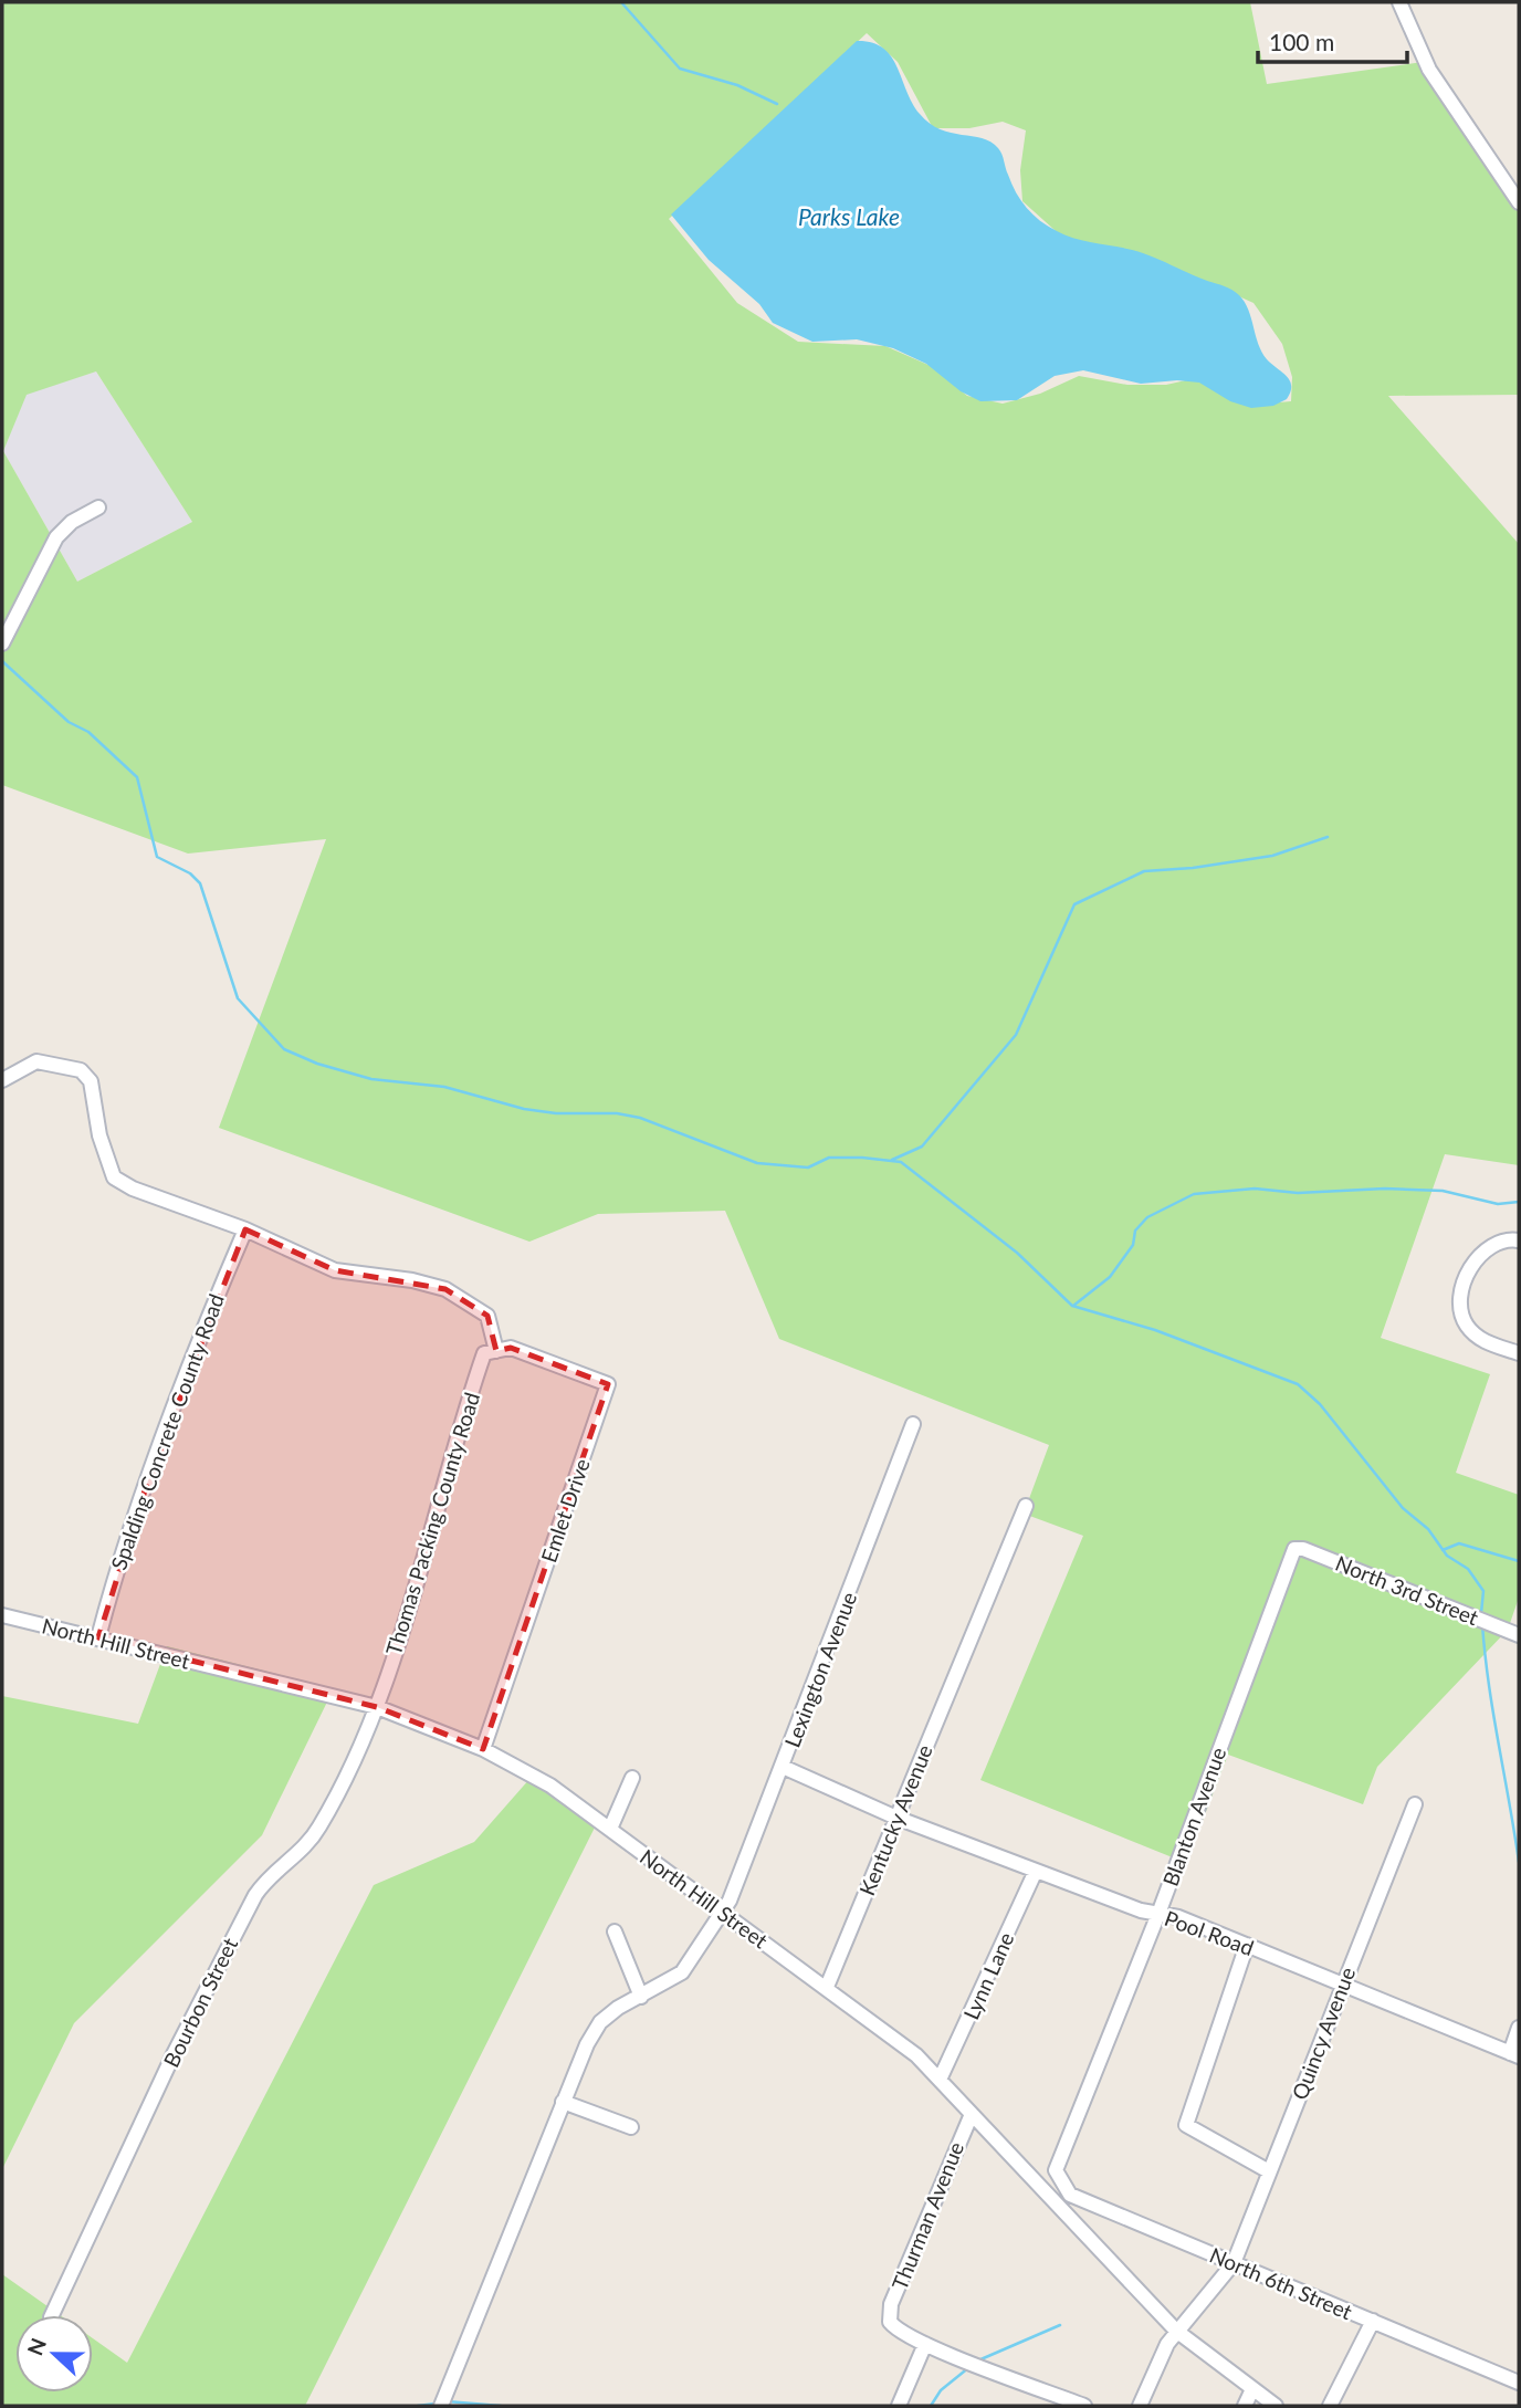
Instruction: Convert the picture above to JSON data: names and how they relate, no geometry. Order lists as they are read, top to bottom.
{
  "streets": {
    "street": [
      "Spalding Concrete County Road",
      "Emlet Drive",
      "Thomas Packing County Road",
      "North 3rd Street",
      "North Hill Street",
      "Lexington Avenue",
      "Blanton Avenue",
      "Kentucky Avenue",
      "Pool Road",
      "Lynn Lane",
      "Bourbon Street",
      "Quincy Avenue",
      "Thurman Avenue",
      "North 6th Street"
    ]
  },
  "crossings": [
    ["Spalding Concrete County Road", "North Hill Street"],
    ["Emlet Drive", "Thomas Packing County Road"],
    ["Emlet Drive", "North Hill Street"],
    ["Thomas Packing County Road", "North Hill Street"],
    ["Thomas Packing County Road", "Bourbon Street"],
    ["North 3rd Street", "Blanton Avenue"],
    ["North Hill Street", "Lexington Avenue"],
    ["North Hill Street", "Kentucky Avenue"],
    ["North Hill Street", "Lynn Lane"],
    ["North Hill Street", "Bourbon Street"],
    ["North Hill Street", "Quincy Avenue"],
    ["North Hill Street", "Thurman Avenue"],
    ["Lexington Avenue", "Pool Road"],
    ["Blanton Avenue", "Pool Road"],
    ["Blanton Avenue", "North 6th Street"],
    ["Kentucky Avenue", "Pool Road"],
    ["Pool Road", "Lynn Lane"],
    ["Pool Road", "Quincy Avenue"],
    ["Quincy Avenue", "North 6th Street"]
  ],
  "water": ["Parks Lake"],
  "scale_bar": "100 m",
  "north": "left"
}
